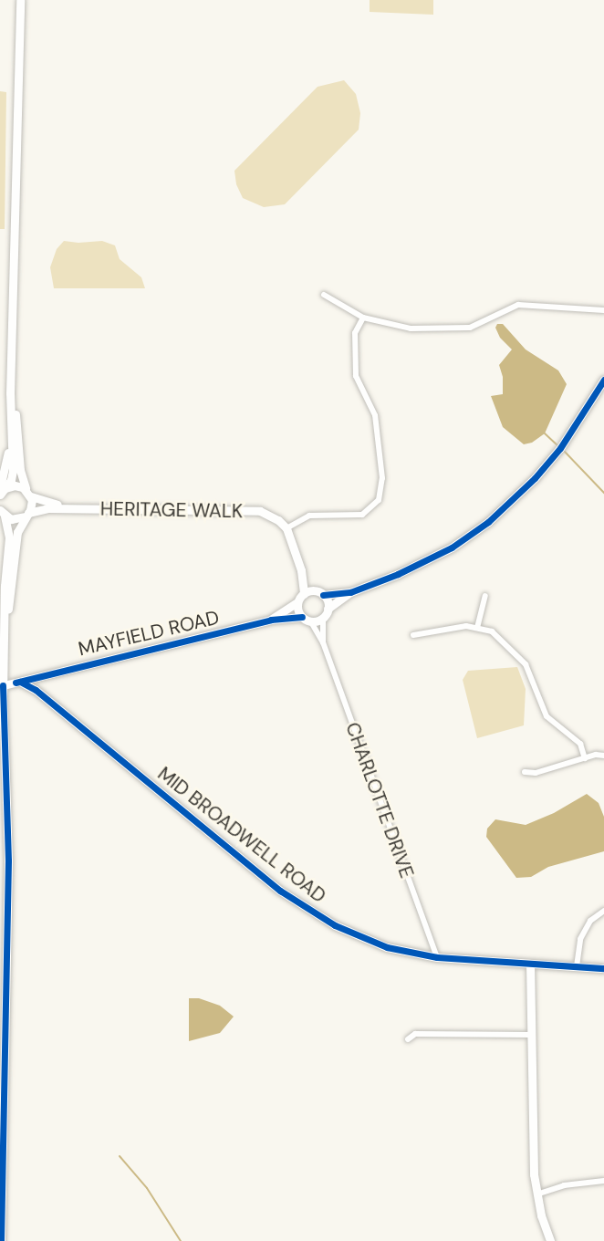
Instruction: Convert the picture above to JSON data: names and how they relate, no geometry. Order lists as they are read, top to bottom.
{
  "streets": {
    "street": [
      "HERITAGE WALK",
      "MAYFIELD ROAD",
      "CHARLOTTE DRIVE",
      "MID BROADWELL ROAD"
    ]
  },
  "crossings": [
    ["MAYFIELD ROAD", "CHARLOTTE DRIVE"],
    ["MAYFIELD ROAD", "MID BROADWELL ROAD"],
    ["CHARLOTTE DRIVE", "MID BROADWELL ROAD"]
  ]
}
